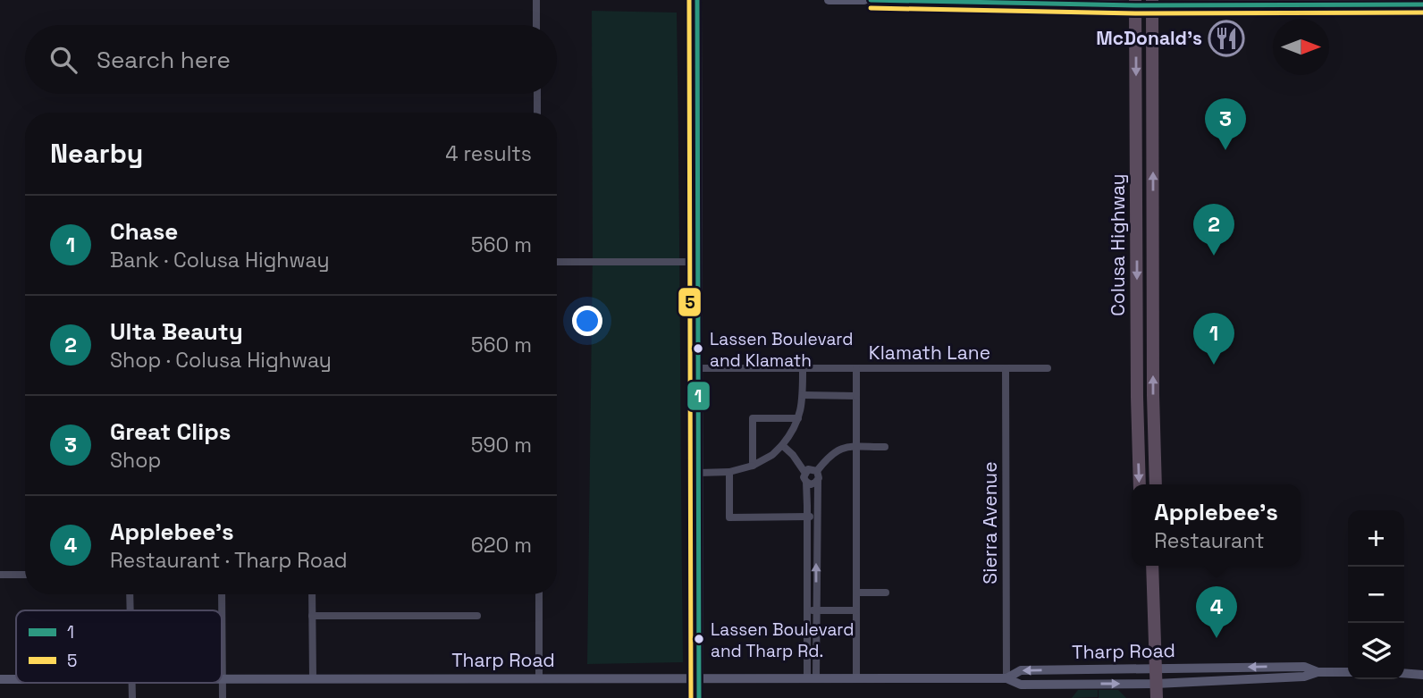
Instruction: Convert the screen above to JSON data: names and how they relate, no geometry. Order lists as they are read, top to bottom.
{
  "streets": {
    "highway": ["Colusa Highway"],
    "street": ["Klamath Lane", "Sierra Avenue", "Tharp Road"]
  },
  "crossings": [
    ["Klamath Lane", "Sierra Avenue"],
    ["Sierra Avenue", "Tharp Road"]
  ],
  "places": {
    "restaurant": ["McDonald's"],
    "other": ["Lassen Boulevard and Klamath", "Lassen Boulevard and Tharp Rd."]
  },
  "lines": ["transit line 1", "transit line 5"],
  "legend": ["1", "5"],
  "north": "right",
  "page": {
    "search": "Search here",
    "pins": [
      "3",
      "2",
      "1",
      "4"
    ],
    "heading": ["Nearby", "4 results"],
    "list": [
      {
        "mark": "1",
        "name": "Chase",
        "note": "Bank · Colusa Highway",
        "value": "560 m"
      },
      {
        "mark": "2",
        "name": "Ulta Beauty",
        "note": "Shop · Colusa Highway",
        "value": "560 m"
      },
      {
        "mark": "3",
        "name": "Great Clips",
        "note": "Shop",
        "value": "590 m"
      },
      {
        "mark": "4",
        "name": "Applebee's",
        "note": "Restaurant · Tharp Road",
        "value": "620 m"
      }
    ],
    "popup": ["Applebee's", "Restaurant"],
    "map_buttons": ["+", "−"]
  }
}
